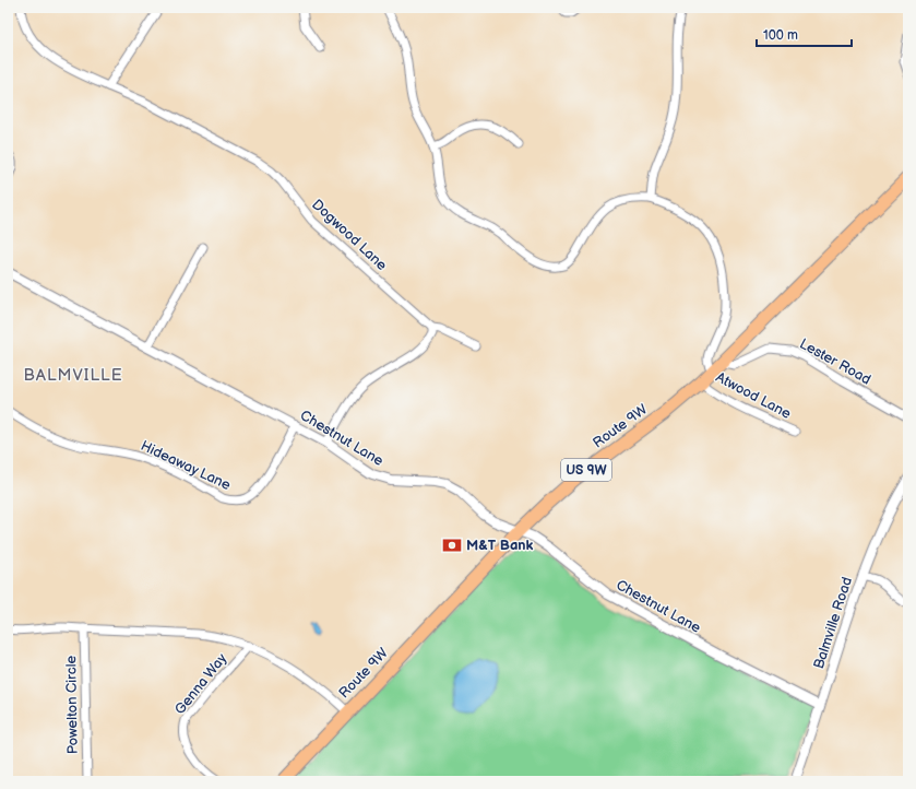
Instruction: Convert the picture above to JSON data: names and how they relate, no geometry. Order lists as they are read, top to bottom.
{
  "streets": {
    "highway": ["Route 9W", "US 9W"],
    "street": [
      "Dogwood Lane",
      "Lester Road",
      "Atwood Lane",
      "Chestnut Lane",
      "Hideaway Lane",
      "Balmville Road",
      "Genna Way",
      "Powelton Circle"
    ]
  },
  "crossings": [
    ["Lester Road", "Route 9W"],
    ["Atwood Lane", "Route 9W"],
    ["Route 9W", "Chestnut Lane"],
    ["Chestnut Lane", "Hideaway Lane"],
    ["Chestnut Lane", "Balmville Road"]
  ],
  "districts": ["BALMVILLE"],
  "places": {
    "bank": ["M&T Bank"]
  },
  "scale_bar": "100 m"
}
